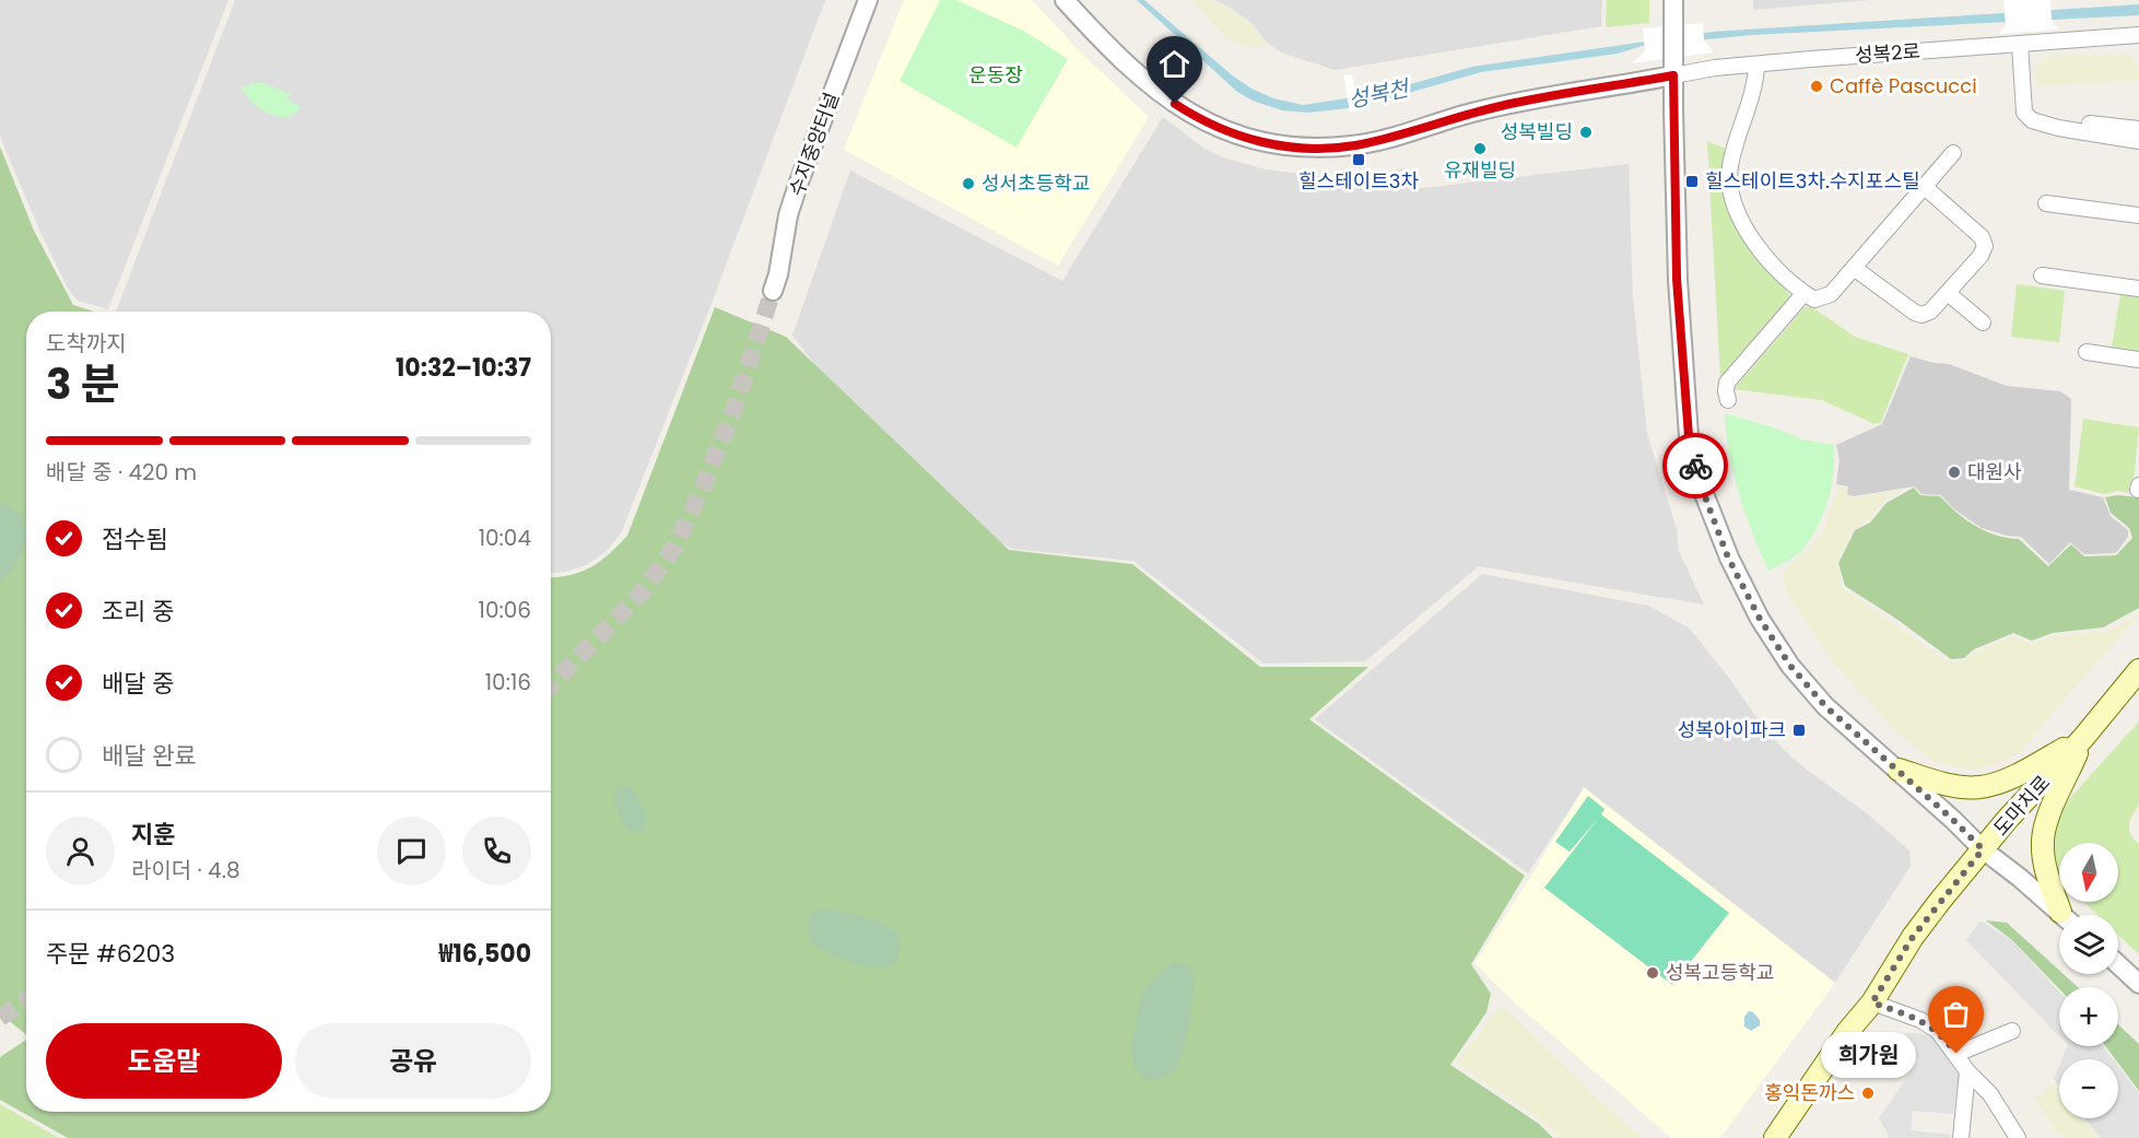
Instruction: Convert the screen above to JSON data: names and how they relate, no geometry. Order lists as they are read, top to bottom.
{
  "streets": {
    "main road": ["도마치로"],
    "street": ["성복2로", "수지중앙터널"]
  },
  "water": ["성복천"],
  "parks": ["운동장"],
  "places": {
    "other": [
      "Caffè Pascucci",
      "성복빌딩",
      "유재빌딩",
      "성서초등학교",
      "대원사",
      "성복고등학교",
      "희가원",
      "홍익돈까스"
    ],
    "transit": ["힐스테이트3차", "힐스테이트3차.수지포스틸", "성복아이파크"]
  },
  "north": "bottom",
  "page": {
    "heading": ["3 분", "도착까지", "10:32–10:37"],
    "panel": [
      "지훈",
      "라이더 · 4.8",
      "주문 #6203",
      "₩16,500"
    ],
    "bar": "배달 중 · 420 m",
    "list": [
      ["접수됨", "10:04"],
      ["조리 중", "10:06"],
      ["배달 중", "10:16"],
      "배달 완료"
    ],
    "map_buttons": ["+", "−"],
    "buttons": ["도움말", "공유"],
    "bubble": "희가원"
  }
}
